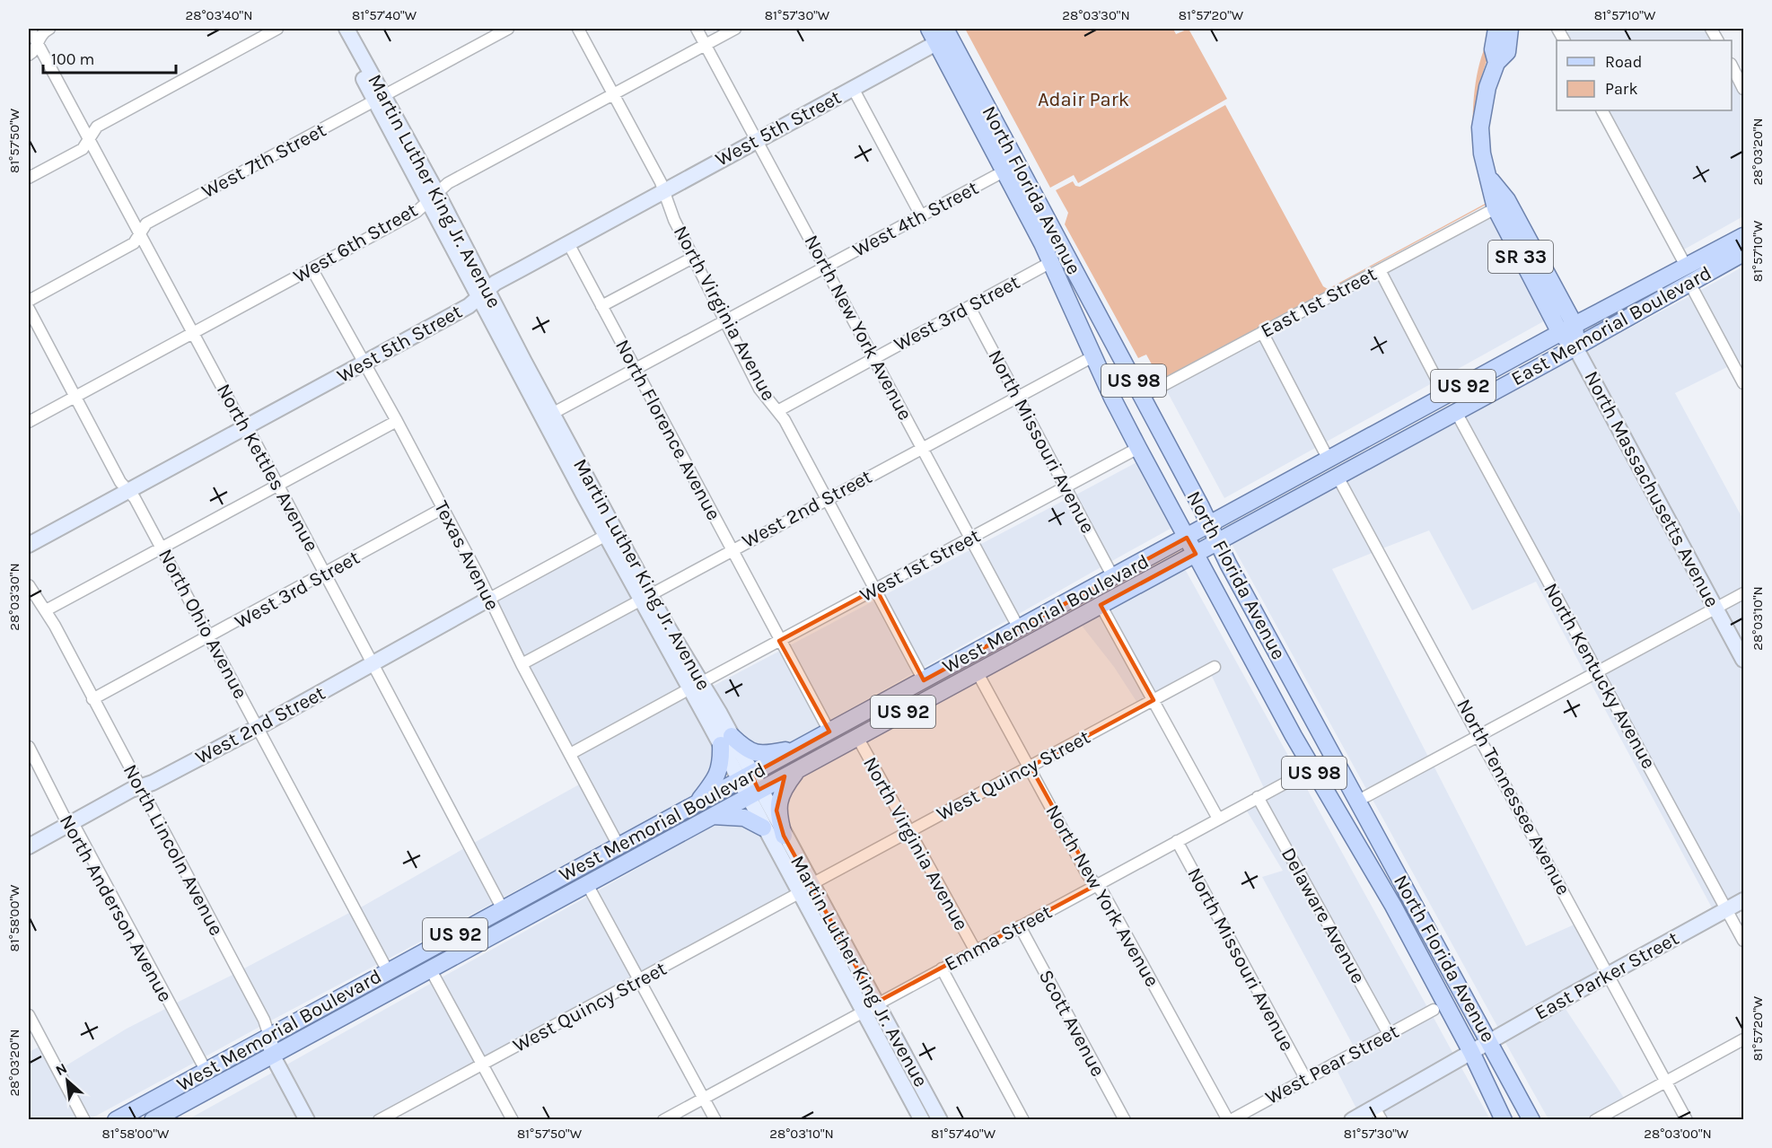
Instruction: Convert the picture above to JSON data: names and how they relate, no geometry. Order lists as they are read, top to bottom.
{
  "streets": {
    "main road": [
      "North Florida Avenue",
      "SR 33",
      "East Memorial Boulevard",
      "US 98",
      "US 92",
      "West Memorial Boulevard"
    ],
    "street": [
      "West 5th Street",
      "West 7th Street",
      "Martin Luther King Jr. Avenue",
      "West 4th Street",
      "West 6th Street",
      "East 1st Street",
      "North Virginia Avenue",
      "West 3rd Street",
      "North New York Avenue",
      "North Florence Avenue",
      "North Missouri Avenue",
      "North Kettles Avenue",
      "North Massachusetts Avenue",
      "West 2nd Street",
      "Texas Avenue",
      "West 1st Street",
      "North Ohio Avenue",
      "North Kentucky Avenue",
      "West Quincy Street",
      "North Tennessee Avenue",
      "North Lincoln Avenue",
      "North Anderson Avenue",
      "Delaware Avenue",
      "Emma Street",
      "East Parker Street",
      "Scott Avenue",
      "West Pear Street"
    ]
  },
  "crossings": [
    ["West 5th Street", "North Florida Avenue"],
    ["West 5th Street", "Martin Luther King Jr. Avenue"],
    ["West 5th Street", "North Virginia Avenue"],
    ["West 5th Street", "North New York Avenue"],
    ["West 5th Street", "North Florence Avenue"],
    ["West 5th Street", "North Kettles Avenue"],
    ["West 5th Street", "Texas Avenue"],
    ["West 5th Street", "North Ohio Avenue"],
    ["West 7th Street", "Martin Luther King Jr. Avenue"],
    ["West 7th Street", "North Kettles Avenue"],
    ["North Florida Avenue", "West 4th Street"],
    ["North Florida Avenue", "East 1st Street"],
    ["North Florida Avenue", "West 3rd Street"],
    ["North Florida Avenue", "East Memorial Boulevard"],
    ["North Florida Avenue", "West 2nd Street"],
    ["North Florida Avenue", "West 1st Street"],
    ["North Florida Avenue", "West Memorial Boulevard"],
    ["North Florida Avenue", "Emma Street"],
    ["North Florida Avenue", "East Parker Street"],
    ["Martin Luther King Jr. Avenue", "West 4th Street"],
    ["Martin Luther King Jr. Avenue", "West 6th Street"],
    ["Martin Luther King Jr. Avenue", "West 2nd Street"],
    ["Martin Luther King Jr. Avenue", "West 1st Street"],
    ["Martin Luther King Jr. Avenue", "West Memorial Boulevard"],
    ["Martin Luther King Jr. Avenue", "West Quincy Street"],
    ["Martin Luther King Jr. Avenue", "Emma Street"],
    ["West 4th Street", "North Virginia Avenue"],
    ["West 4th Street", "North New York Avenue"],
    ["West 4th Street", "North Florence Avenue"],
    ["West 6th Street", "North Virginia Avenue"],
    ["West 6th Street", "North New York Avenue"],
    ["West 6th Street", "North Kettles Avenue"],
    ["West 6th Street", "Texas Avenue"],
    ["West 6th Street", "North Ohio Avenue"],
    ["SR 33", "East 1st Street"],
    ["SR 33", "East Memorial Boulevard"],
    ["SR 33", "North Massachusetts Avenue"],
    ["North Virginia Avenue", "West 3rd Street"],
    ["North Virginia Avenue", "West 2nd Street"],
    ["North Virginia Avenue", "West 1st Street"],
    ["North Virginia Avenue", "West Memorial Boulevard"],
    ["North Virginia Avenue", "West Quincy Street"],
    ["North Virginia Avenue", "Emma Street"],
    ["West 3rd Street", "North New York Avenue"],
    ["West 3rd Street", "North Missouri Avenue"],
    ["West 3rd Street", "North Kettles Avenue"],
    ["West 3rd Street", "Texas Avenue"],
    ["West 3rd Street", "North Ohio Avenue"],
    ["West 3rd Street", "North Lincoln Avenue"],
    ["East Memorial Boulevard", "North Massachusetts Avenue"],
    ["East Memorial Boulevard", "West Memorial Boulevard"],
    ["East Memorial Boulevard", "North Kentucky Avenue"],
    ["East Memorial Boulevard", "North Tennessee Avenue"],
    ["North New York Avenue", "West 2nd Street"],
    ["North New York Avenue", "West 1st Street"],
    ["North New York Avenue", "West Memorial Boulevard"],
    ["North New York Avenue", "West Quincy Street"],
    ["North New York Avenue", "Emma Street"],
    ["North New York Avenue", "West Pear Street"],
    ["North Florence Avenue", "West 2nd Street"],
    ["North Florence Avenue", "West 1st Street"],
    ["North Florence Avenue", "West Memorial Boulevard"],
    ["North Missouri Avenue", "West 2nd Street"],
    ["North Missouri Avenue", "West 1st Street"],
    ["North Missouri Avenue", "West Memorial Boulevard"],
    ["North Missouri Avenue", "Emma Street"],
    ["North Missouri Avenue", "West Pear Street"],
    ["North Kettles Avenue", "West 2nd Street"],
    ["North Kettles Avenue", "West Memorial Boulevard"],
    ["West 2nd Street", "Texas Avenue"],
    ["West 2nd Street", "North Ohio Avenue"],
    ["West 2nd Street", "North Lincoln Avenue"],
    ["West 2nd Street", "North Anderson Avenue"],
    ["Texas Avenue", "West 1st Street"],
    ["Texas Avenue", "West Memorial Boulevard"],
    ["West Memorial Boulevard", "North Ohio Avenue"],
    ["West Memorial Boulevard", "North Lincoln Avenue"],
    ["West Memorial Boulevard", "North Anderson Avenue"],
    ["North Kentucky Avenue", "East Parker Street"],
    ["North Tennessee Avenue", "East Parker Street"],
    ["Delaware Avenue", "Emma Street"],
    ["Delaware Avenue", "West Pear Street"],
    ["Emma Street", "Scott Avenue"]
  ],
  "parks": ["Adair Park"],
  "legend": ["Road", "Park"],
  "scale_bar": "100 m",
  "north": "top left",
  "coordinates": [
    "28°03'40\"N",
    "81°57'40\"W",
    "81°57'30\"W",
    "28°03'30\"N",
    "81°57'20\"W",
    "81°57'10\"W",
    "81°57'50\"W",
    "28°03'20\"N",
    "28°03'10\"N",
    "81°58'00\"W",
    "28°03'00\"N"
  ]
}
